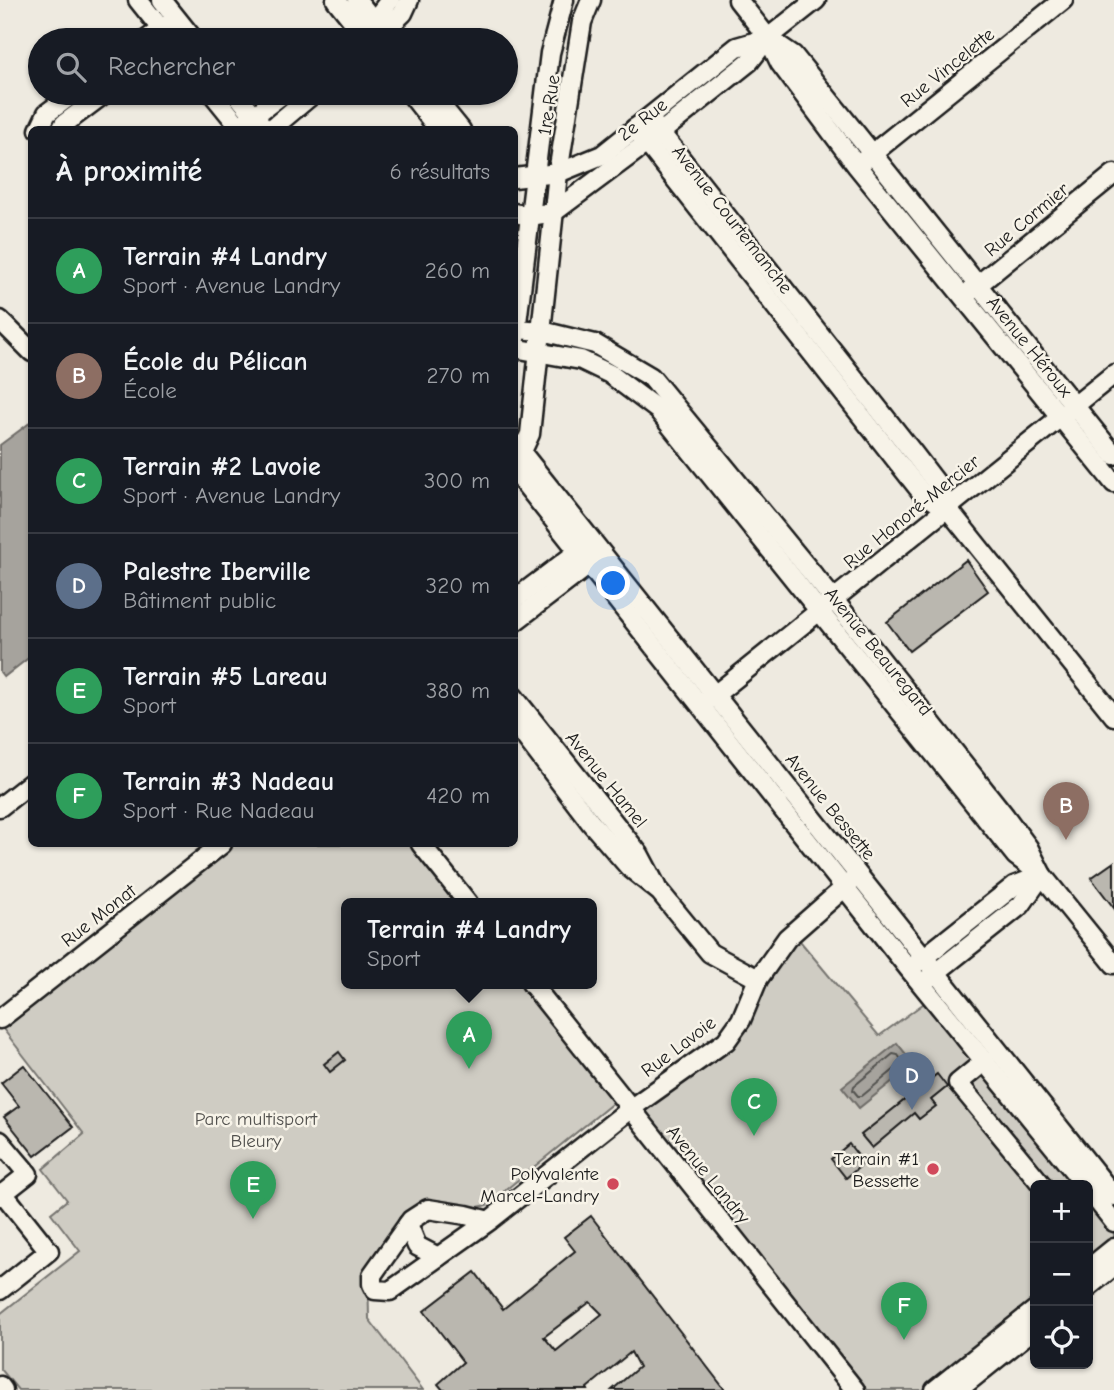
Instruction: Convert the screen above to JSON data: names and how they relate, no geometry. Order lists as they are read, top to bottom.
{
  "streets": {
    "street": [
      "Rue Vincelette",
      "1re Rue",
      "2e Rue",
      "Avenue Courtemanche",
      "Rue Cormier",
      "Avenue Héroux",
      "Rue Honoré-Mercier",
      "Avenue Beauregard",
      "Avenue Hamel",
      "Avenue Bessette",
      "Rue Monat",
      "Rue Lavoie",
      "Avenue Landry"
    ]
  },
  "crossings": [
    ["Rue Vincelette", "Avenue Héroux"],
    ["1re Rue", "2e Rue"],
    ["1re Rue", "Avenue Beauregard"],
    ["2e Rue", "Avenue Courtemanche"],
    ["2e Rue", "Avenue Héroux"],
    ["Avenue Courtemanche", "Rue Honoré-Mercier"],
    ["Rue Cormier", "Avenue Héroux"],
    ["Avenue Héroux", "Rue Honoré-Mercier"],
    ["Rue Honoré-Mercier", "Avenue Beauregard"],
    ["Rue Honoré-Mercier", "Avenue Bessette"],
    ["Avenue Hamel", "Rue Lavoie"],
    ["Avenue Bessette", "Rue Lavoie"],
    ["Rue Lavoie", "Avenue Landry"]
  ],
  "parks": ["Parc multisport Bleury"],
  "places": ["Terrain #1 Bessette", "Polyvalente Marcel-Landry"],
  "page": {
    "search": "Rechercher",
    "heading": ["À proximité", "6 résultats"],
    "list": [
      {
        "mark": "A",
        "name": "Terrain #4 Landry",
        "note": "Sport · Avenue Landry",
        "value": "260 m"
      },
      {
        "mark": "B",
        "name": "École du Pélican",
        "note": "École",
        "value": "270 m"
      },
      {
        "mark": "C",
        "name": "Terrain #2 Lavoie",
        "note": "Sport · Avenue Landry",
        "value": "300 m"
      },
      {
        "mark": "D",
        "name": "Palestre Iberville",
        "note": "Bâtiment public",
        "value": "320 m"
      },
      {
        "mark": "E",
        "name": "Terrain #5 Lareau",
        "note": "Sport",
        "value": "380 m"
      },
      {
        "mark": "F",
        "name": "Terrain #3 Nadeau",
        "note": "Sport · Rue Nadeau",
        "value": "420 m"
      }
    ],
    "pins": [
      "B",
      "A",
      "D",
      "C",
      "E",
      "F"
    ],
    "popup": ["Terrain #4 Landry", "Sport"],
    "map_buttons": ["+", "−"]
  }
}
